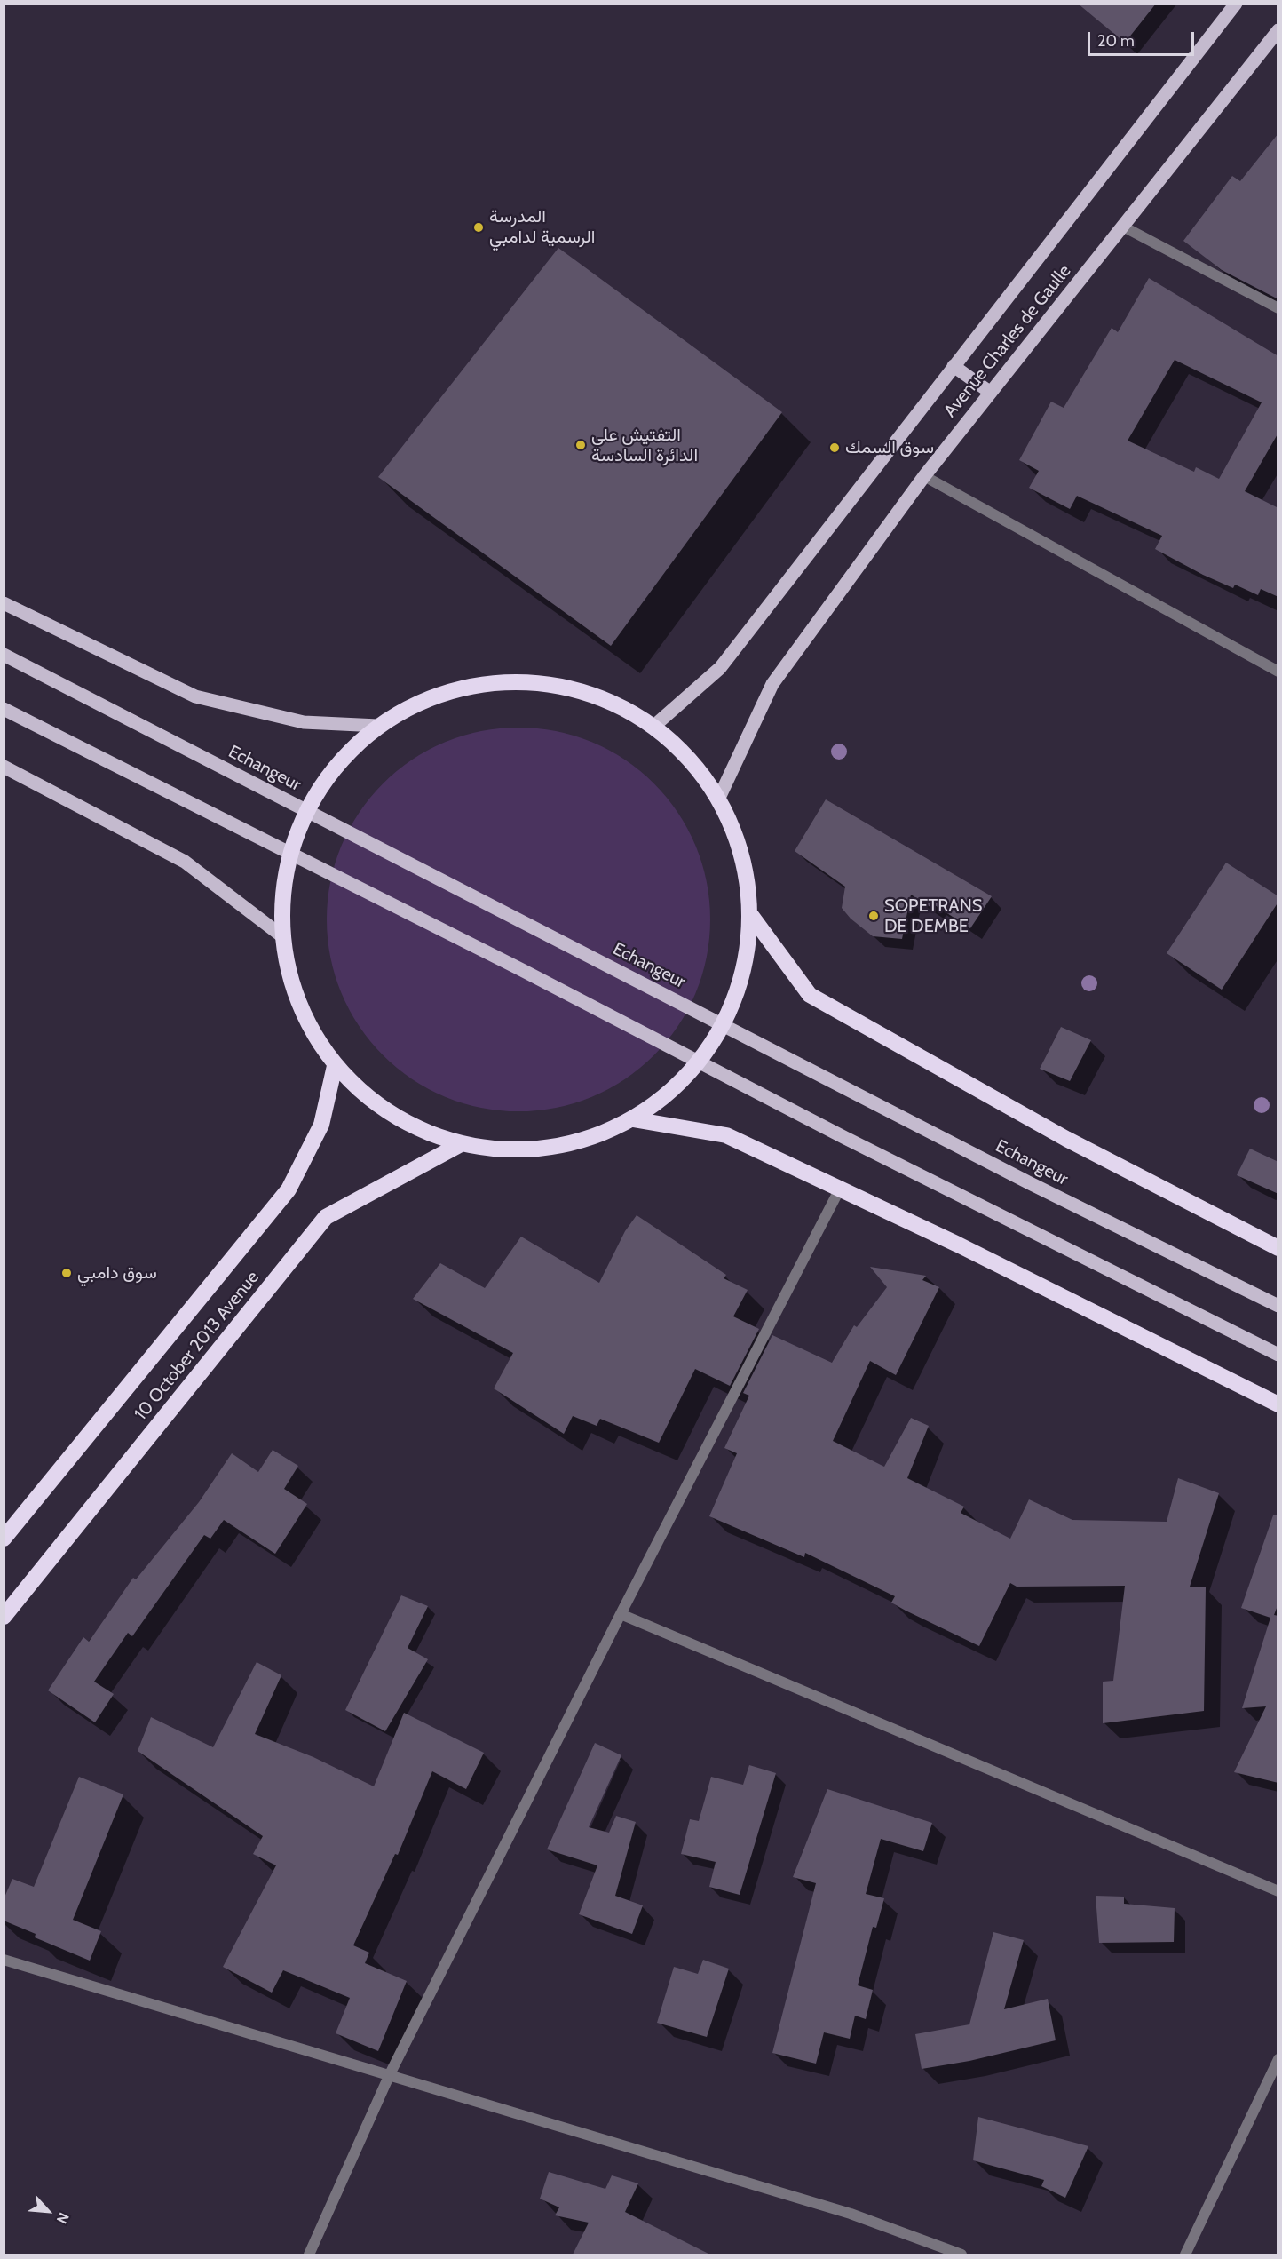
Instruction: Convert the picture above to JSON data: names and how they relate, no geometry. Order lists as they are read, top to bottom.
{
  "streets": {
    "highway": ["10 October 2013 Avenue"],
    "main road": ["Avenue Charles de Gaulle", "Echangeur"]
  },
  "places": [
    "المدرسة الرسمية لدامبي",
    "التفتيش على الدائرة السادسة",
    "سوق السمك",
    "SOPETRANS DE DEMBE",
    "سوق دامبي"
  ],
  "scale_bar": "20 m",
  "north": "bottom right"
}
